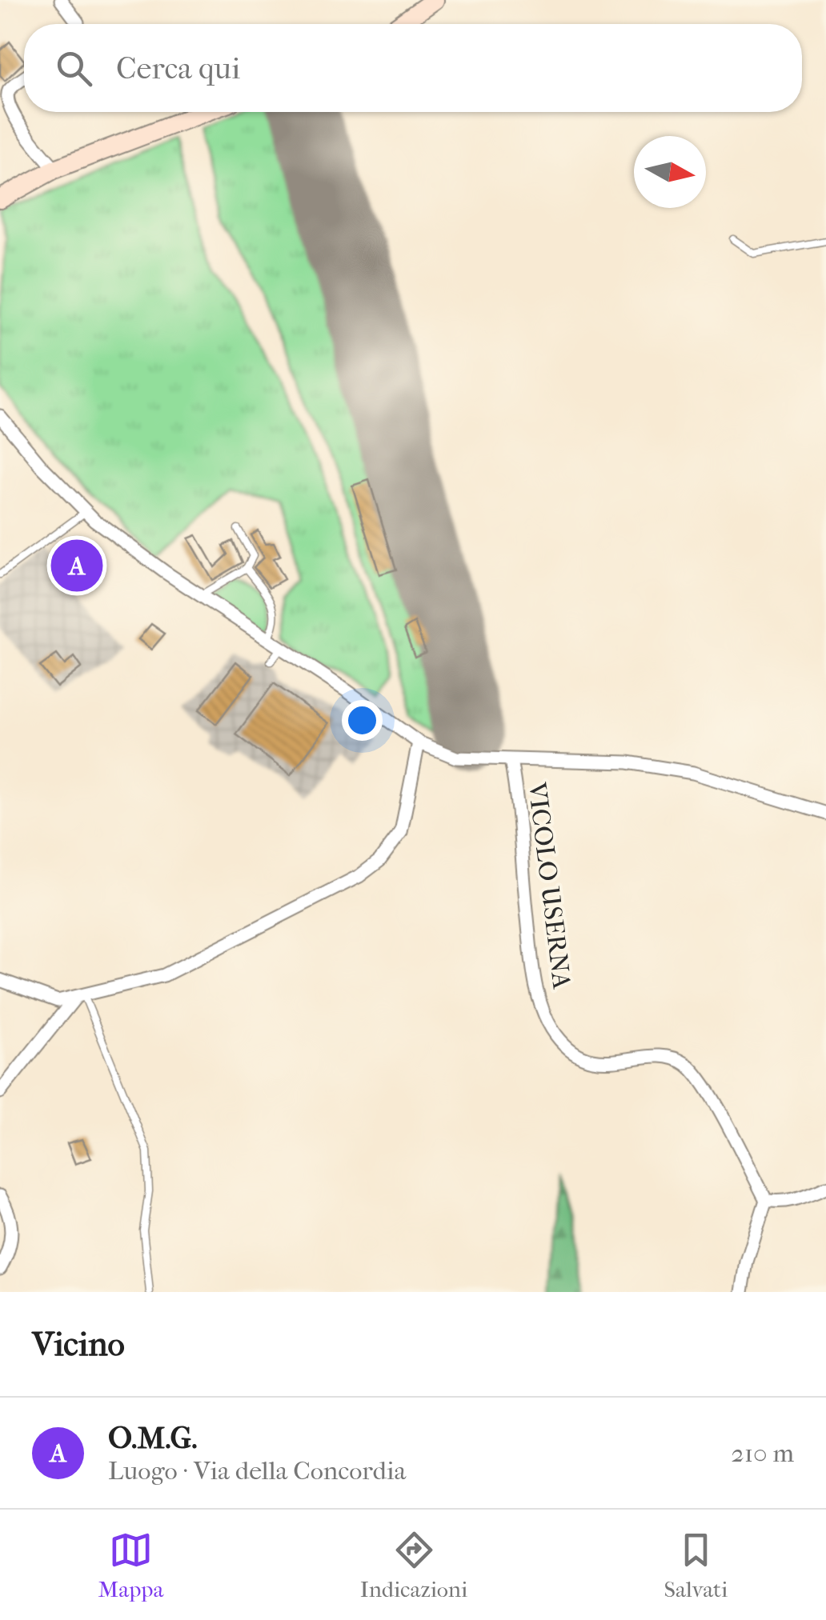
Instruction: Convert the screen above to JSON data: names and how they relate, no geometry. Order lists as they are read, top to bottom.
{
  "streets": {
    "street": ["VICOLO USERNA"]
  },
  "north": "right",
  "page": {
    "search": "Cerca qui",
    "pins": "A",
    "heading": "Vicino",
    "list": [
      {
        "mark": "A",
        "name": "O.M.G.",
        "note": "Luogo · Via della Concordia",
        "value": "210 m"
      }
    ],
    "nav": ["Mappa", "Indicazioni", "Salvati"]
  }
}
